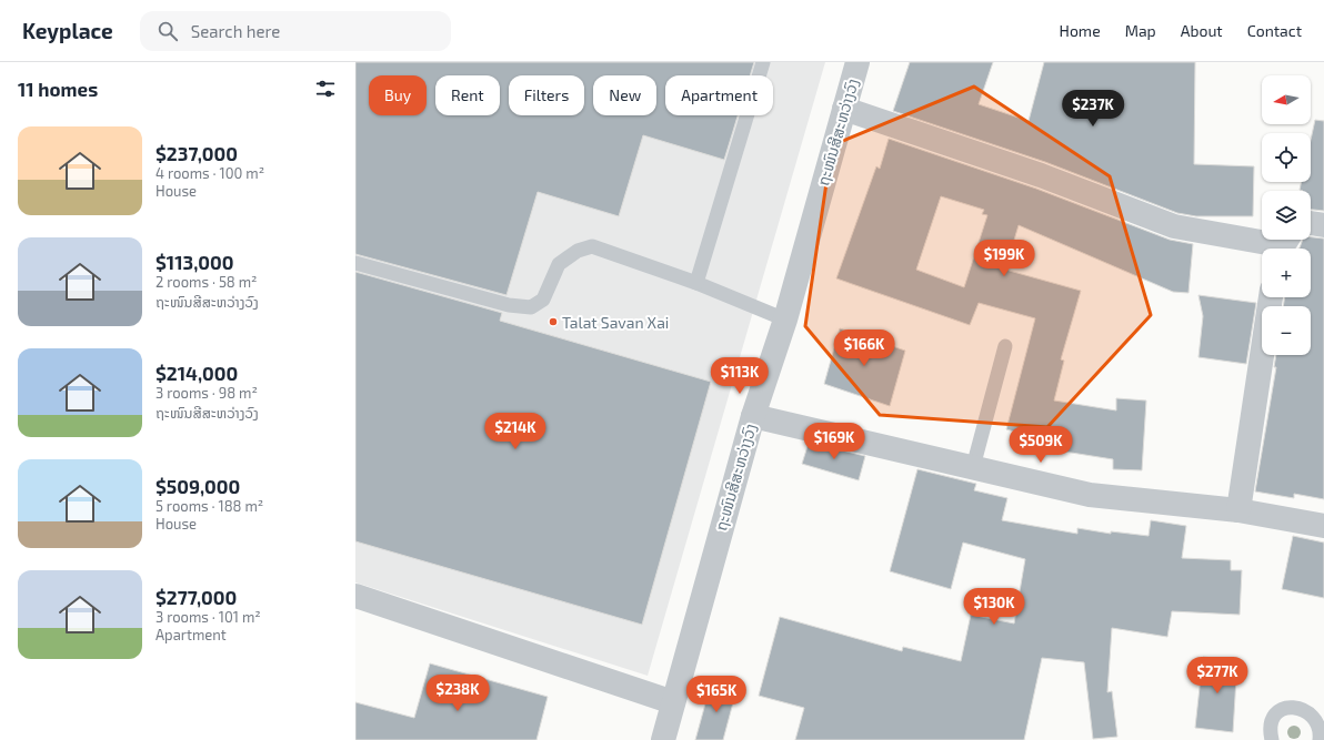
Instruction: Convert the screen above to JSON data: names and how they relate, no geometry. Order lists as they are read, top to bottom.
{
  "streets": {
    "street": ["ຖະໜົນສີສະຫວ່າງວົງ"]
  },
  "places": ["Talat Savan Xai"],
  "north": "left",
  "page": {
    "header": "Keyplace",
    "search": "Search here",
    "nav": [
      "Home",
      "Map",
      "About",
      "Contact"
    ],
    "heading": "11 homes",
    "map_buttons": ["+", "−"],
    "chip": [
      "Buy",
      "Rent",
      "Filters",
      "New",
      "Apartment"
    ],
    "price": [
      "$237K",
      "$199K",
      "$166K",
      "$113K",
      "$214K",
      "$169K",
      "$509K",
      "$130K",
      "$277K",
      "$238K",
      "$165K"
    ],
    "list": [
      {
        "name": "$237,000",
        "note": "4 rooms · 100 m² · House"
      },
      {
        "name": "$113,000",
        "note": "2 rooms · 58 m² · ຖະໜົນສີສະຫວ່າງວົງ"
      },
      {
        "name": "$214,000",
        "note": "3 rooms · 98 m² · ຖະໜົນສີສະຫວ່າງວົງ"
      },
      {
        "name": "$509,000",
        "note": "5 rooms · 188 m² · House"
      },
      {
        "name": "$277,000",
        "note": "3 rooms · 101 m² · Apartment"
      }
    ]
  }
}
